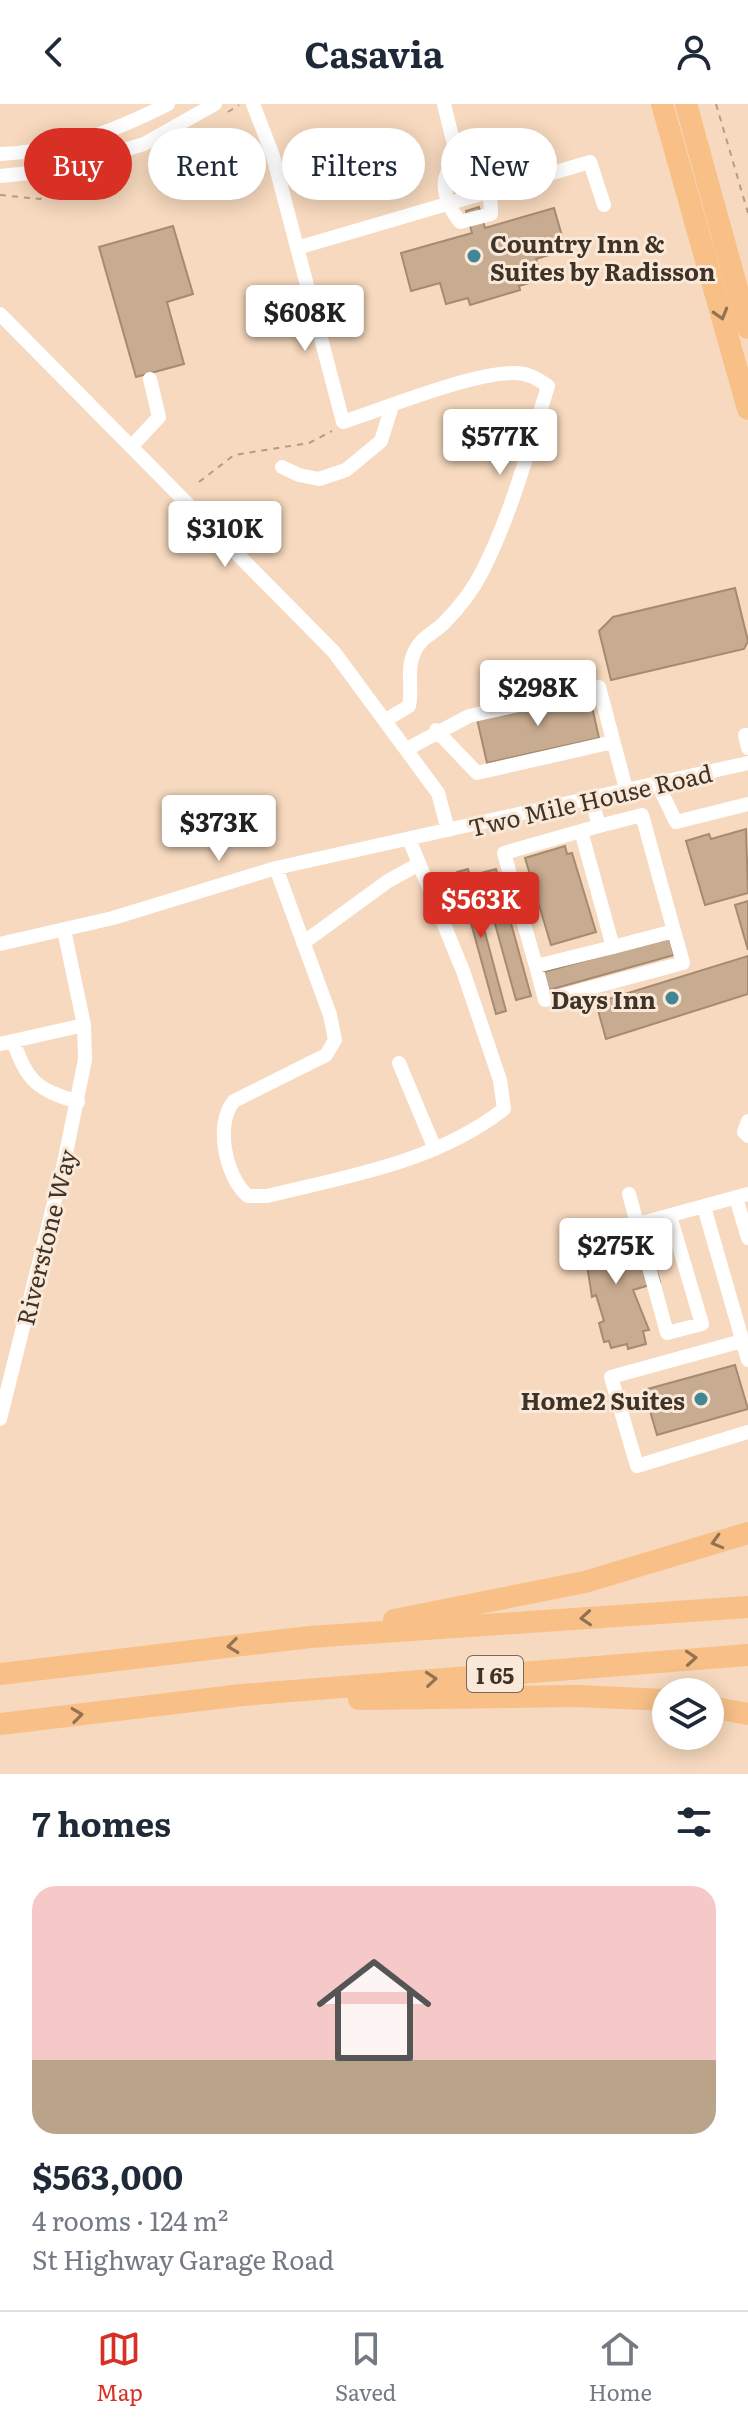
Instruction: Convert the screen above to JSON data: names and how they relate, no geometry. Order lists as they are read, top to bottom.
{
  "streets": {
    "highway": ["I 65"],
    "street": ["Two Mile House Road", "Riverstone Way"]
  },
  "places": ["Country Inn & Suites by Radisson", "Days Inn", "Home2 Suites"],
  "page": {
    "header": "Casavia",
    "chip": [
      "Buy",
      "Rent",
      "Filters",
      "New"
    ],
    "price": [
      "$608K",
      "$577K",
      "$310K",
      "$298K",
      "$373K",
      "$563K",
      "$275K"
    ],
    "heading": "7 homes",
    "list": [
      {
        "name": "$563,000",
        "note": "4 rooms · 124 m² · St Highway Garage Road"
      }
    ],
    "tabs": ["Map", "Saved", "Home"]
  }
}
